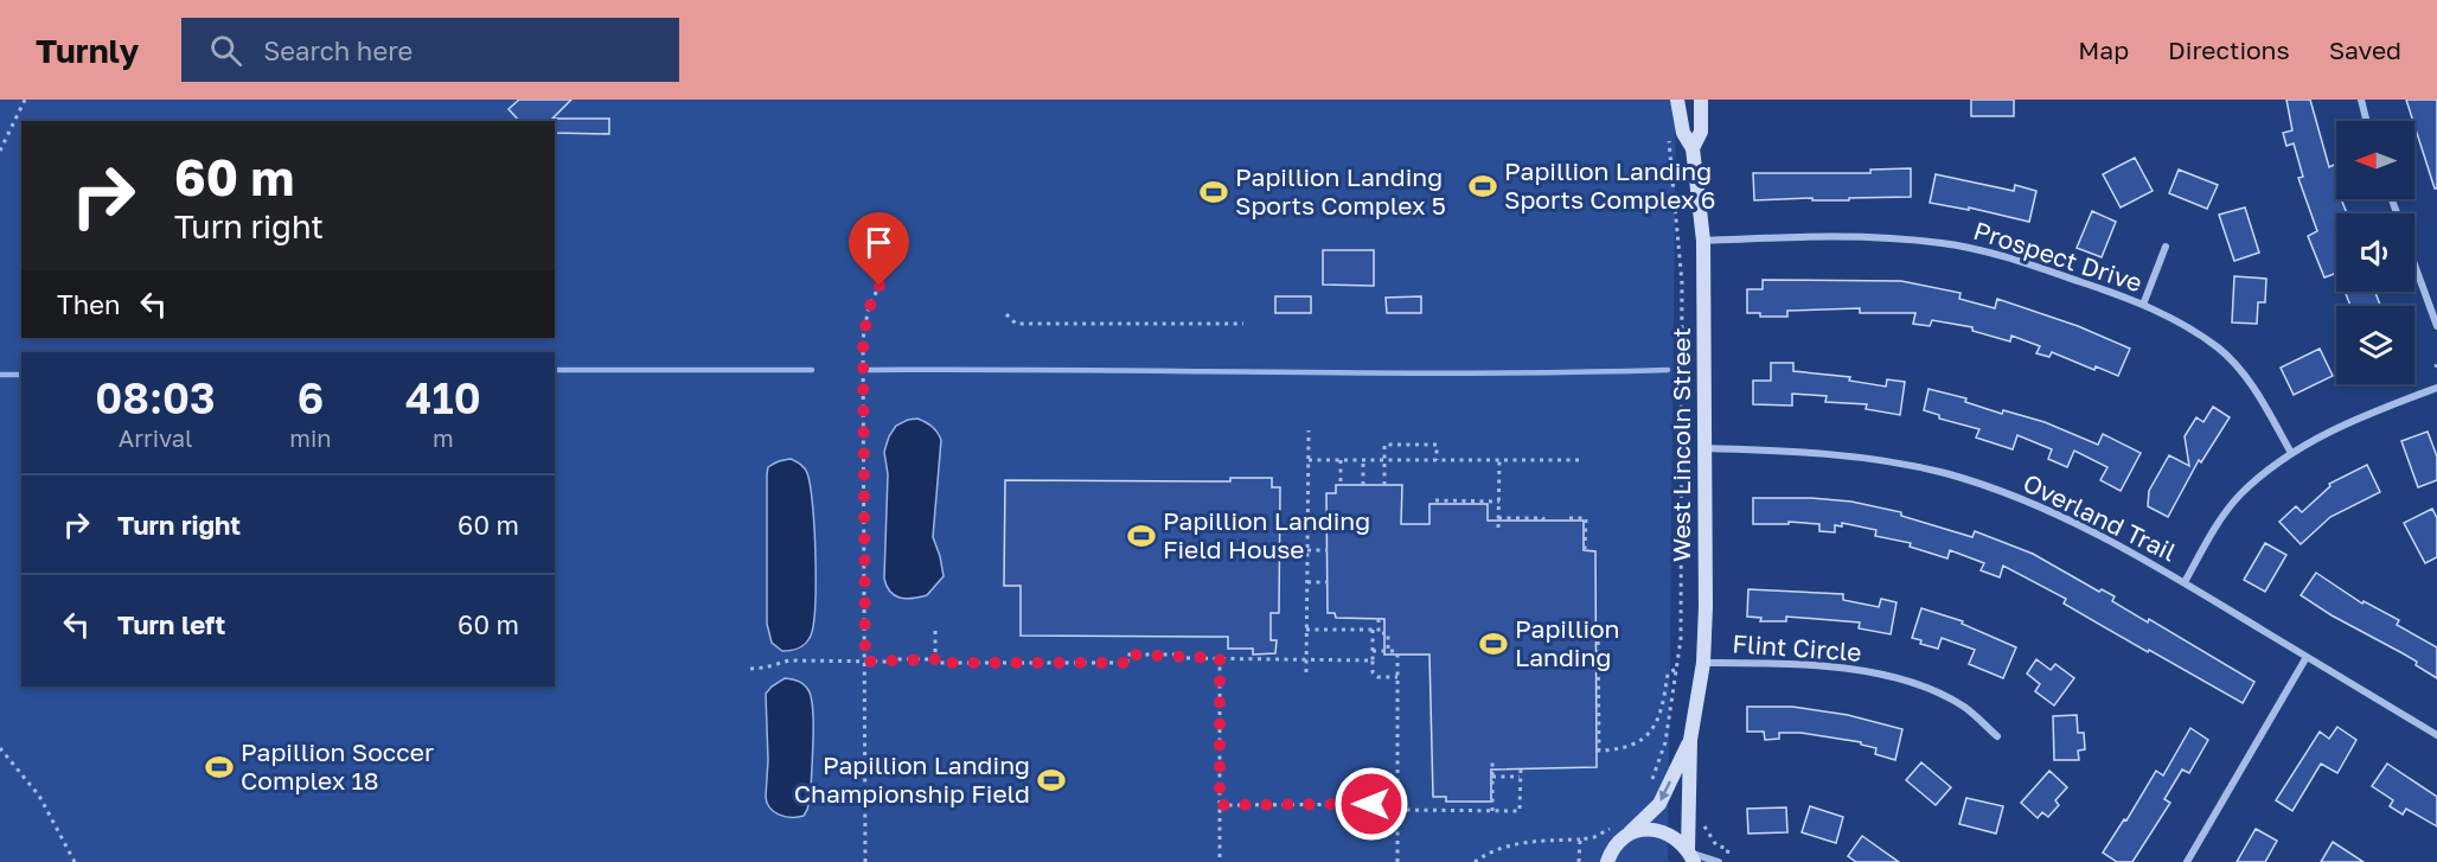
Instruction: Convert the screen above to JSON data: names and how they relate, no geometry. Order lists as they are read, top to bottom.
{
  "streets": {
    "street": [
      "Prospect Drive",
      "West Lincoln Street",
      "Overland Trail",
      "Flint Circle"
    ]
  },
  "crossings": [
    ["Prospect Drive", "West Lincoln Street"],
    ["West Lincoln Street", "Overland Trail"],
    ["West Lincoln Street", "Flint Circle"]
  ],
  "places": {
    "sports": [
      "Papillion Landing Sports Complex 6",
      "Papillion Landing Sports Complex 5",
      "Papillion Landing Field House",
      "Papillion Landing",
      "Papillion Soccer Complex 18",
      "Papillion Landing Championship Field"
    ]
  },
  "north": "left",
  "page": {
    "header": "Turnly",
    "search": "Search here",
    "nav": ["Map", "Directions", "Saved"],
    "turn": ["60 m", "Turn right"],
    "then": "Then",
    "eta": [
      "08:03",
      "Arrival",
      "6",
      "min",
      "410",
      "m"
    ],
    "list": [
      {
        "name": "Turn right",
        "value": "60 m"
      },
      {
        "name": "Turn left",
        "value": "60 m"
      }
    ]
  }
}
